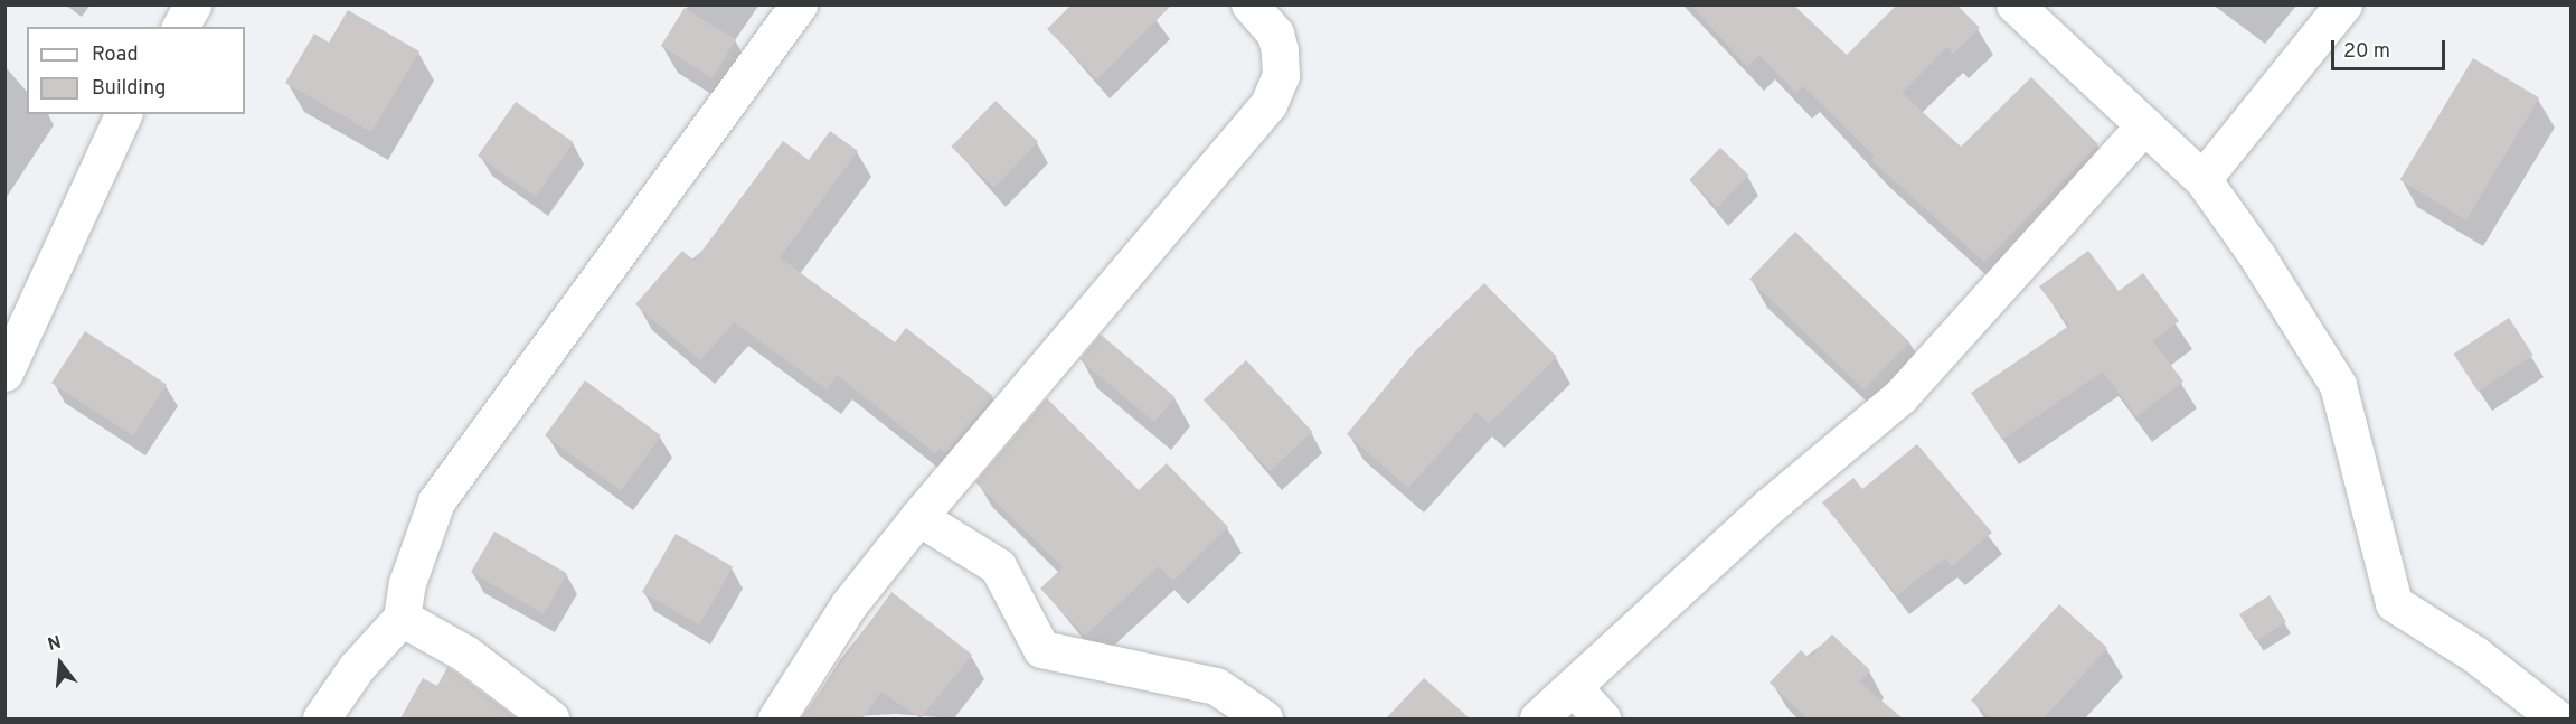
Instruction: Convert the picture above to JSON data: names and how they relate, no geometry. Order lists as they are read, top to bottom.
{
  "legend": ["Road", "Building"],
  "scale_bar": "20 m",
  "north": "top"
}
